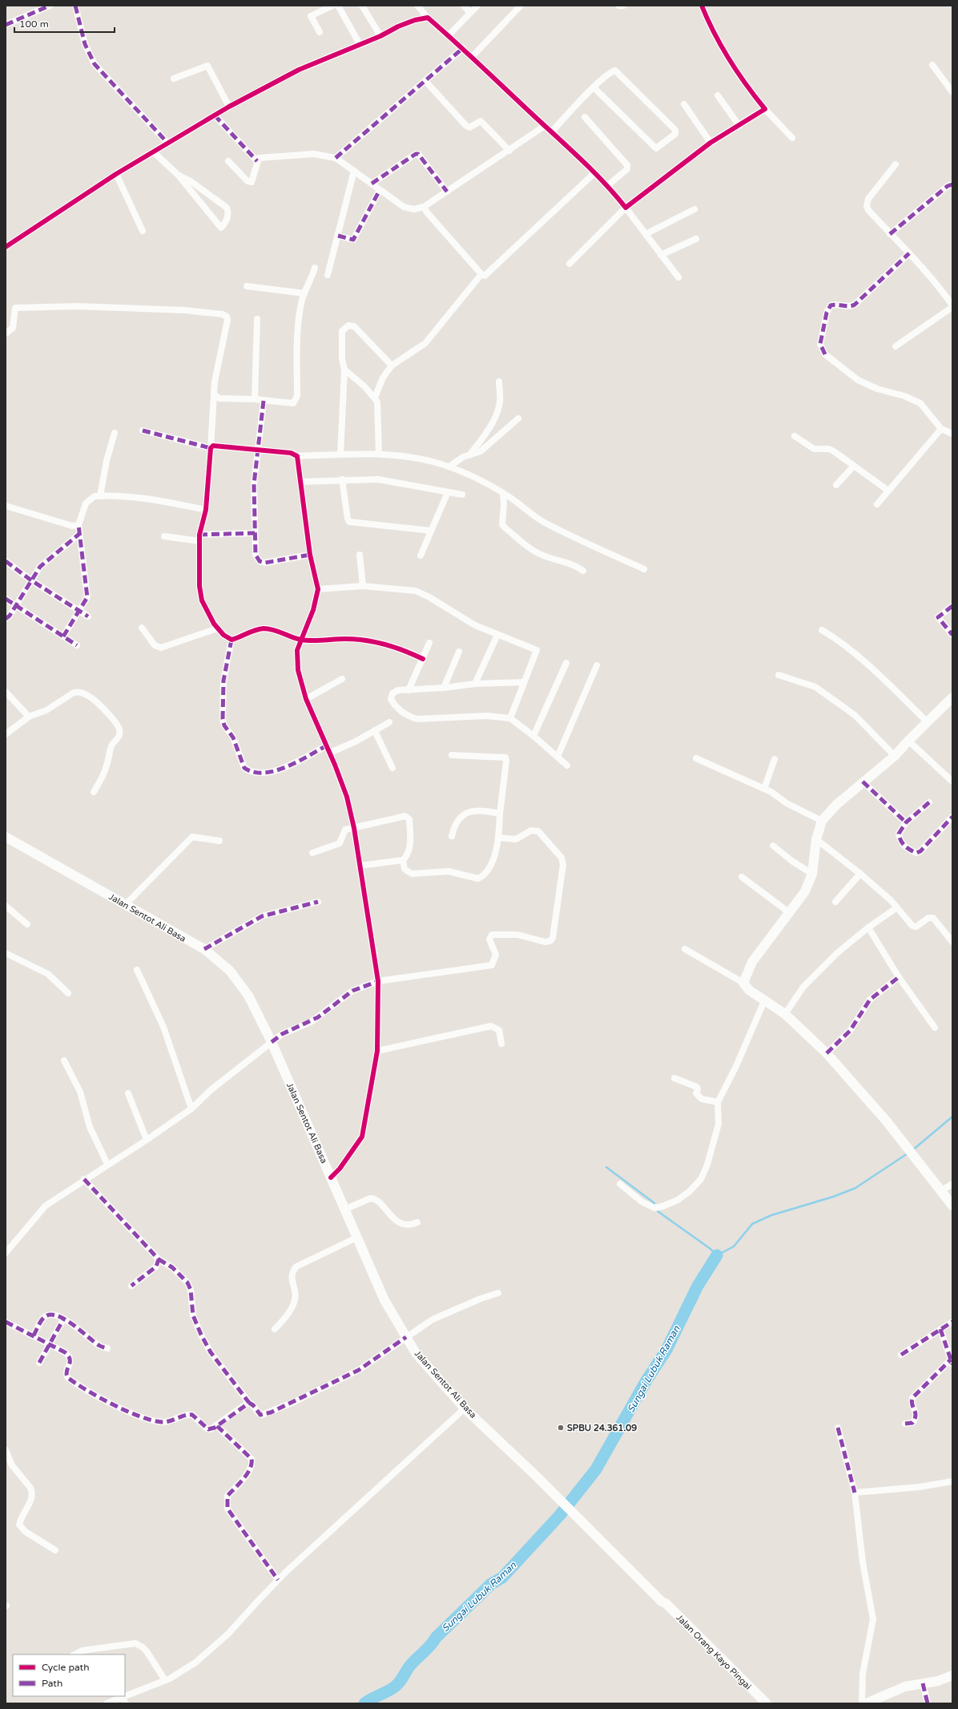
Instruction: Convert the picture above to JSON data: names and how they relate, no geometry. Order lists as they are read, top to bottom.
{
  "streets": {
    "main road": ["Jalan Sentot Ali Basa", "Jalan Orang Kayo Pingai"]
  },
  "crossings": [
    ["Jalan Sentot Ali Basa", "Jalan Orang Kayo Pingai"]
  ],
  "water": ["Sungai Lubuk Raman"],
  "places": ["SPBU 24.361.09"],
  "legend": ["Cycle path", "Path"],
  "scale_bar": "100 m"
}
